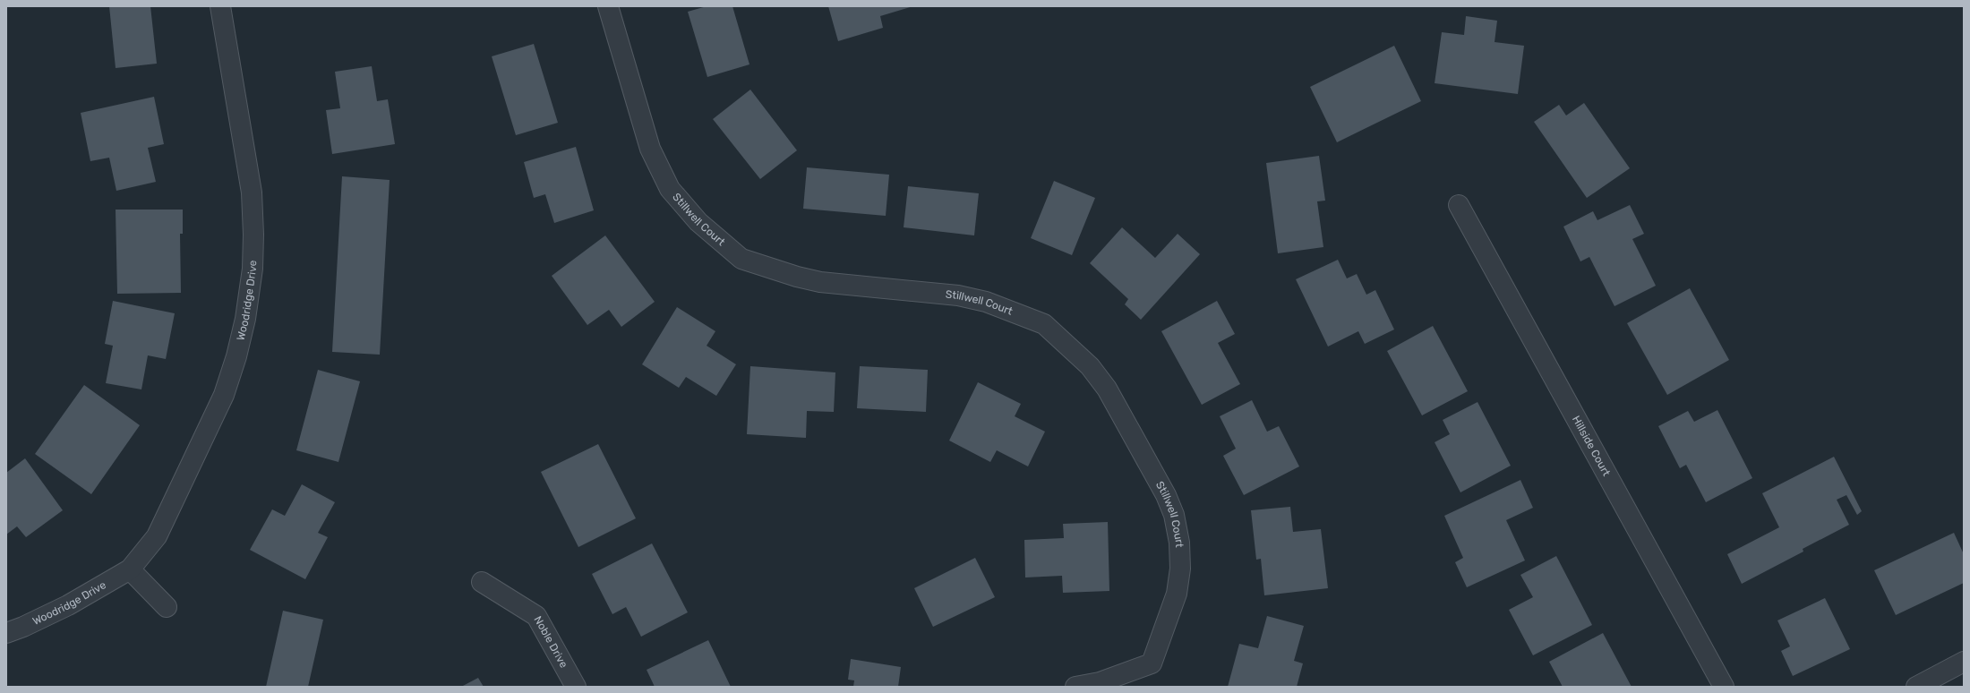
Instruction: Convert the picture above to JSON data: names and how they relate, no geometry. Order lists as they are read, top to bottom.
{
  "streets": {
    "street": [
      "Stillwell Court",
      "Woodridge Drive",
      "Hillside Court",
      "Noble Drive"
    ]
  }
}
